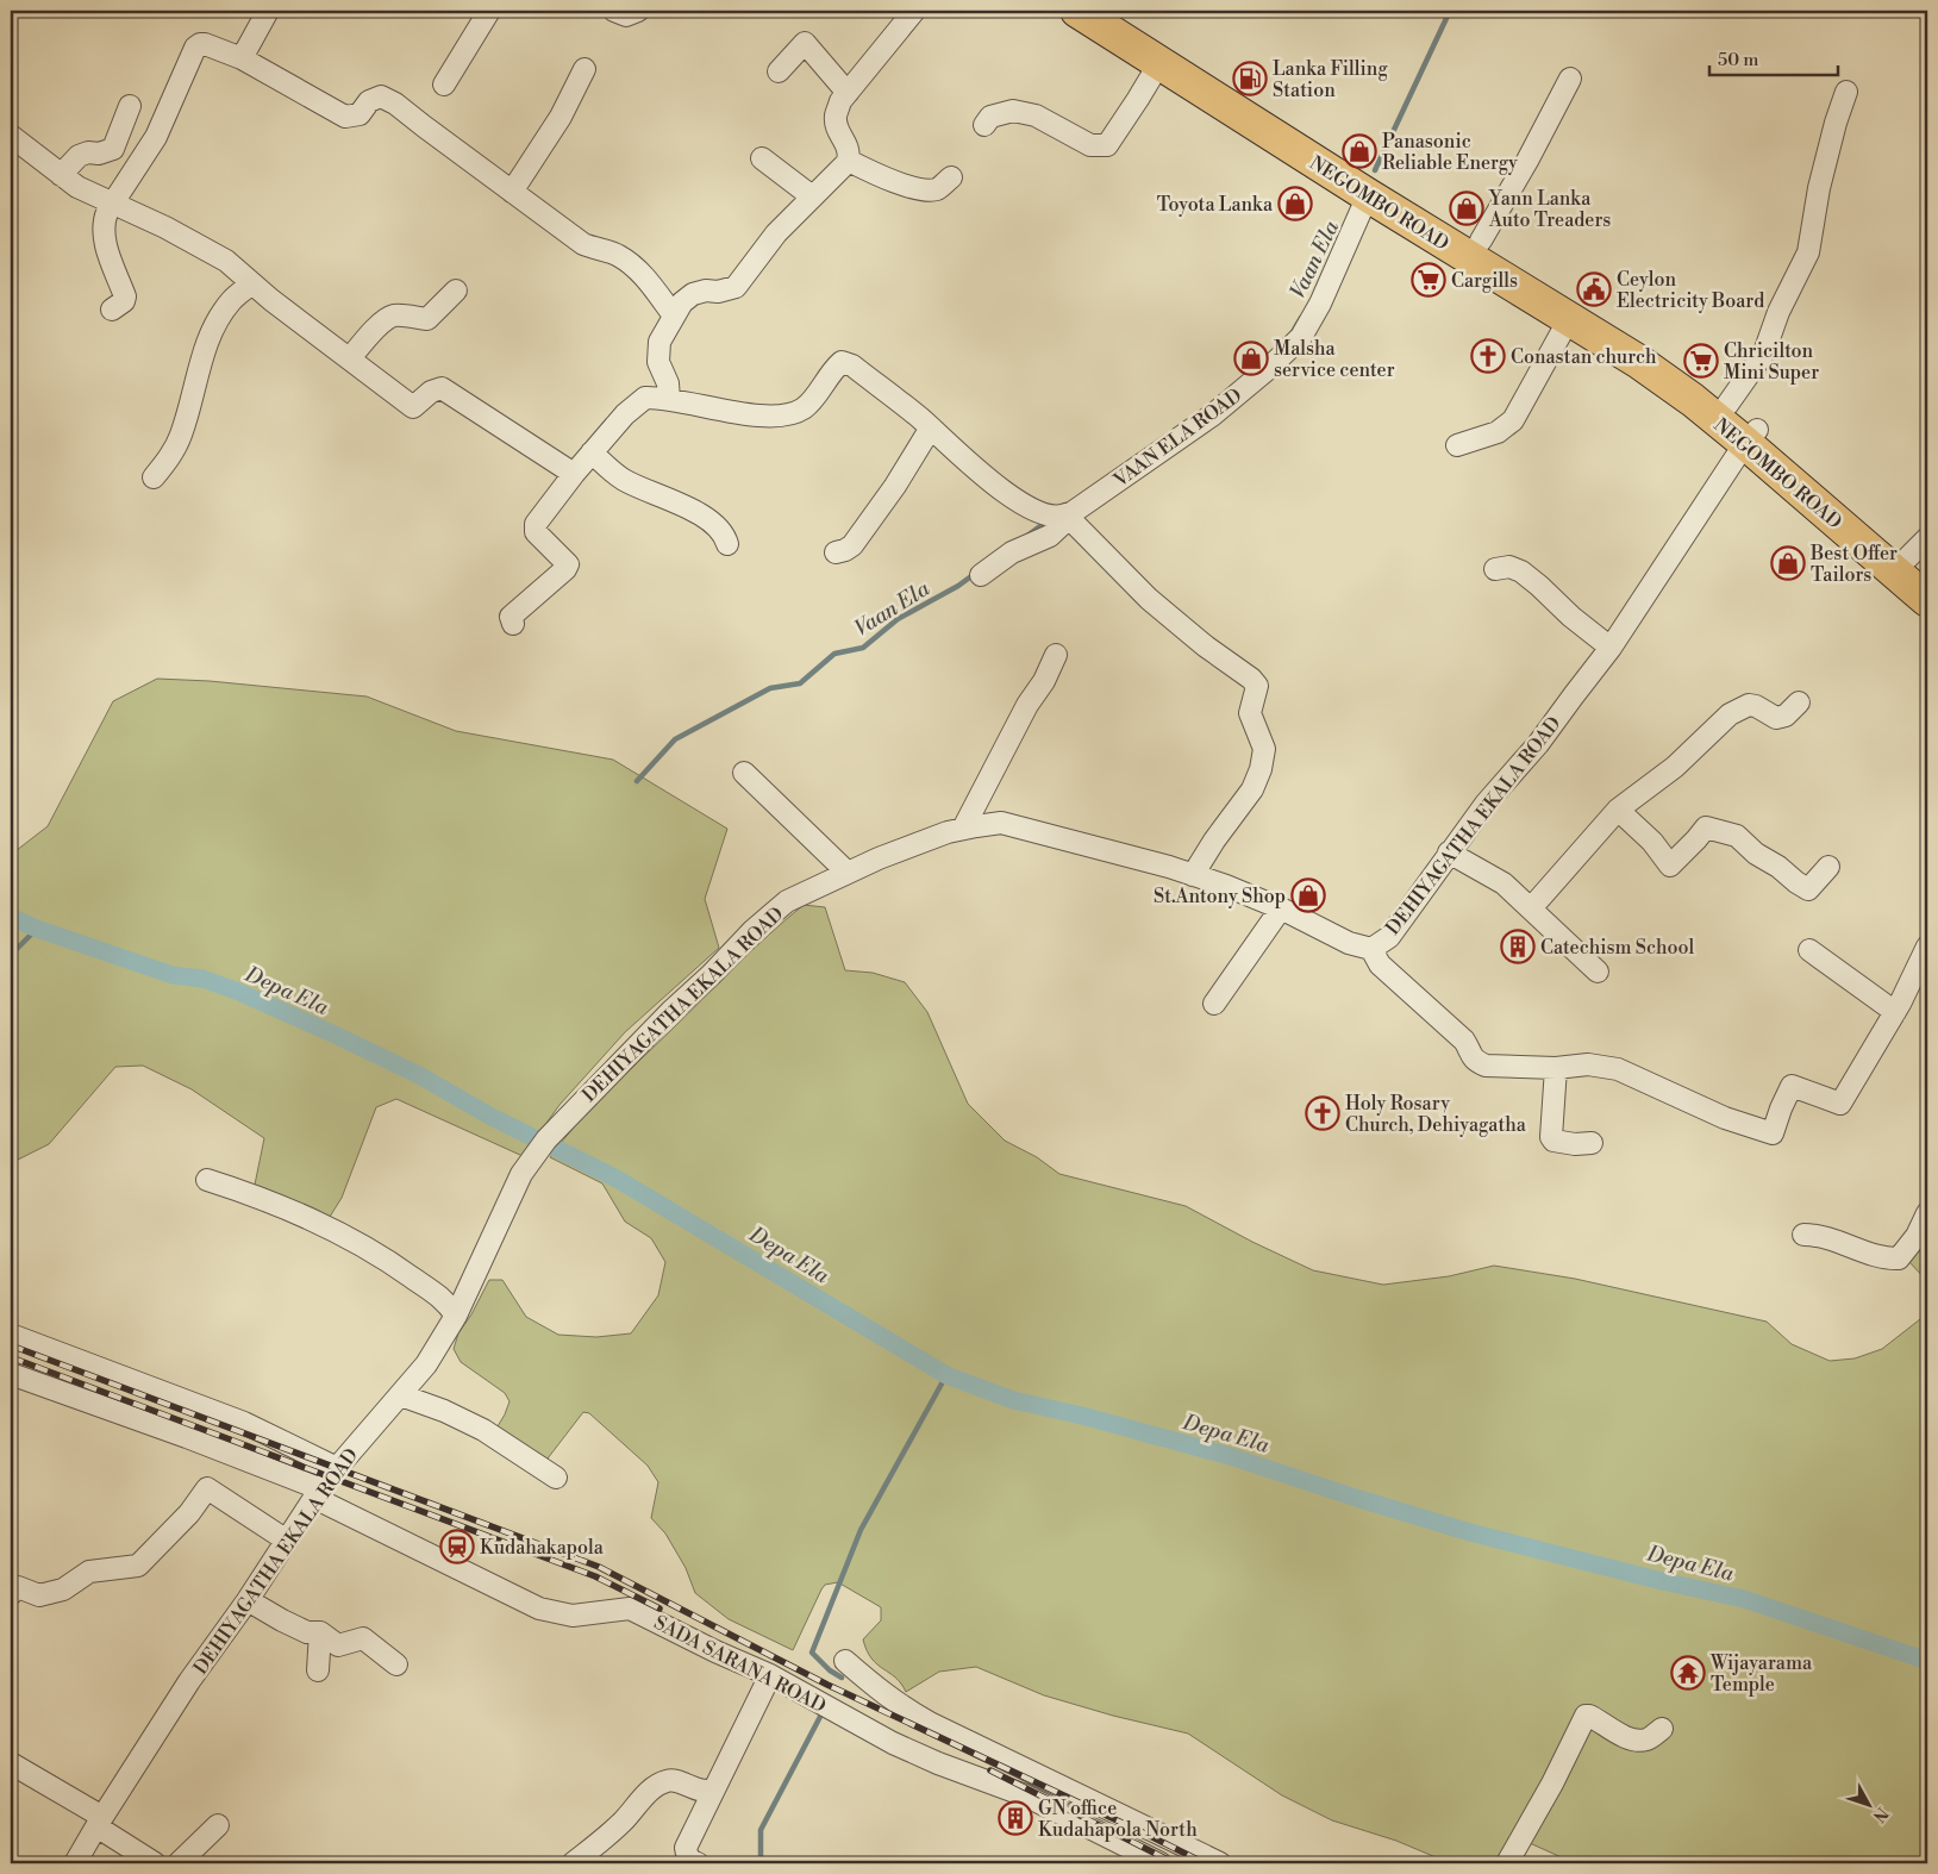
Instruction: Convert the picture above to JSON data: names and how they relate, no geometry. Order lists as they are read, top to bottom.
{
  "streets": {
    "highway": ["NEGOMBO ROAD"],
    "street": ["VAAN ELA ROAD", "DEHIYAGATHA EKALA ROAD", "SADA SARANA ROAD"]
  },
  "crossings": [
    ["NEGOMBO ROAD", "VAAN ELA ROAD"],
    ["NEGOMBO ROAD", "DEHIYAGATHA EKALA ROAD"],
    ["DEHIYAGATHA EKALA ROAD", "SADA SARANA ROAD"]
  ],
  "water": ["Vaan Ela", "Depa Ela"],
  "places": {
    "fuel station": ["Lanka Filling Station"],
    "shop": [
      "Panasonic Reliable Energy",
      "Toyota Lanka",
      "Yann Lanka Auto Treaders",
      "Malsha service center",
      "Best Offer Tailors",
      "St.Antony Shop"
    ],
    "supermarket": ["Cargills", "Chricilton Mini Super"],
    "public building": ["Ceylon Electricity Board"],
    "church": ["Conastan church", "Holy Rosary Church, Dehiyagatha"],
    "building": ["Catechism School", "GN office Kudahapola North"],
    "station": ["Kudahakapola"],
    "temple": ["Wijayarama Temple"]
  },
  "scale_bar": "50 m",
  "north": "bottom right"
}
